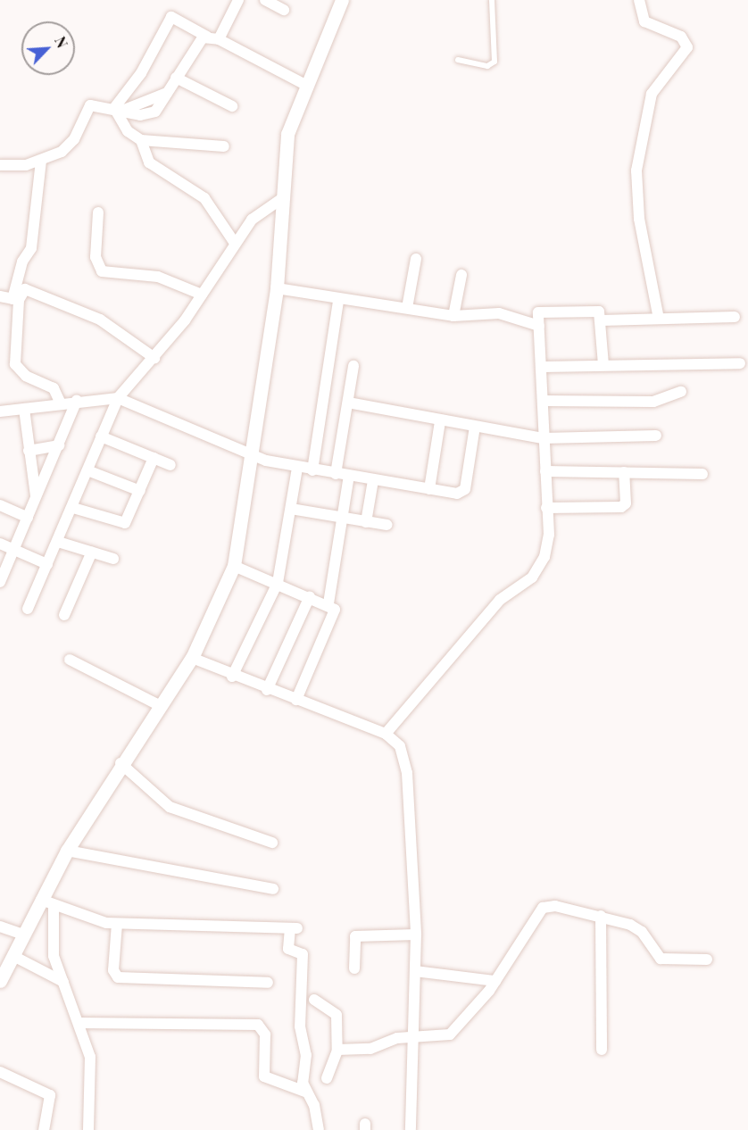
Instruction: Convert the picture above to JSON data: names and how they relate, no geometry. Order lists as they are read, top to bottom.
{
  "north": "top right"
}
